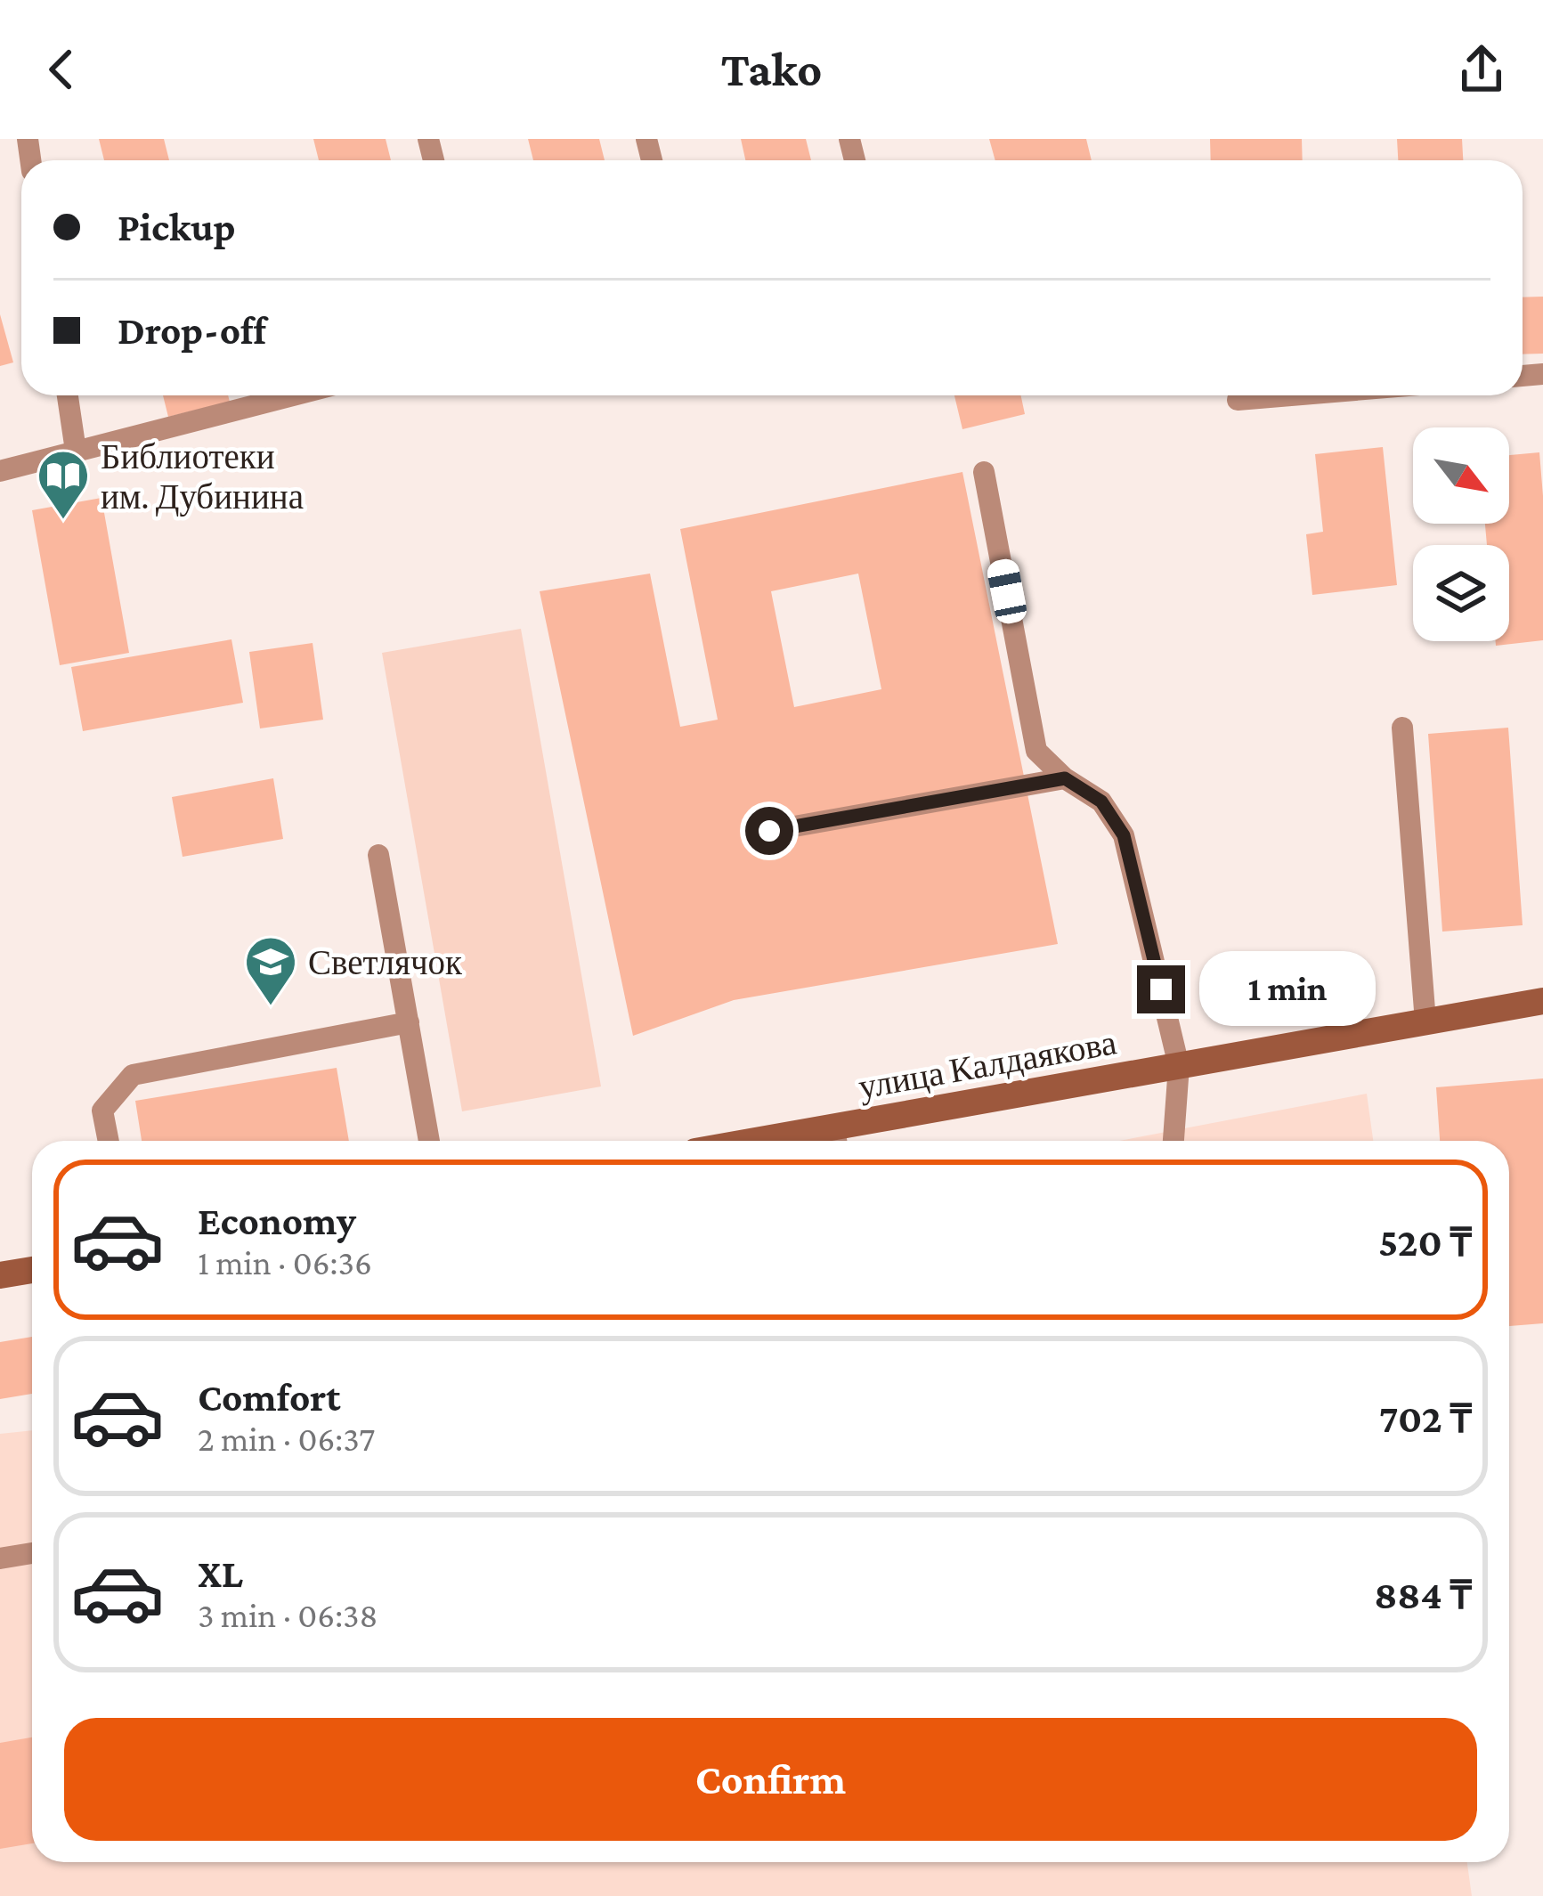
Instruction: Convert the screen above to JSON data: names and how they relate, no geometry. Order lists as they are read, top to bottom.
{
  "streets": {
    "street": ["улица Калдаякова"]
  },
  "places": {
    "library": ["Библиотеки им. Дубинина"],
    "school or university": ["Светлячок"]
  },
  "north": "bottom right",
  "page": {
    "header": "Tako",
    "banner": ["Pickup", "Drop-off"],
    "bubble": "1 min",
    "list": [
      {
        "name": "Economy",
        "note": "1 min · 06:36",
        "value": "520 ₸"
      },
      {
        "name": "Comfort",
        "note": "2 min · 06:37",
        "value": "702 ₸"
      },
      {
        "name": "XL",
        "note": "3 min · 06:38",
        "value": "884 ₸"
      }
    ],
    "buttons": "Confirm"
  }
}
